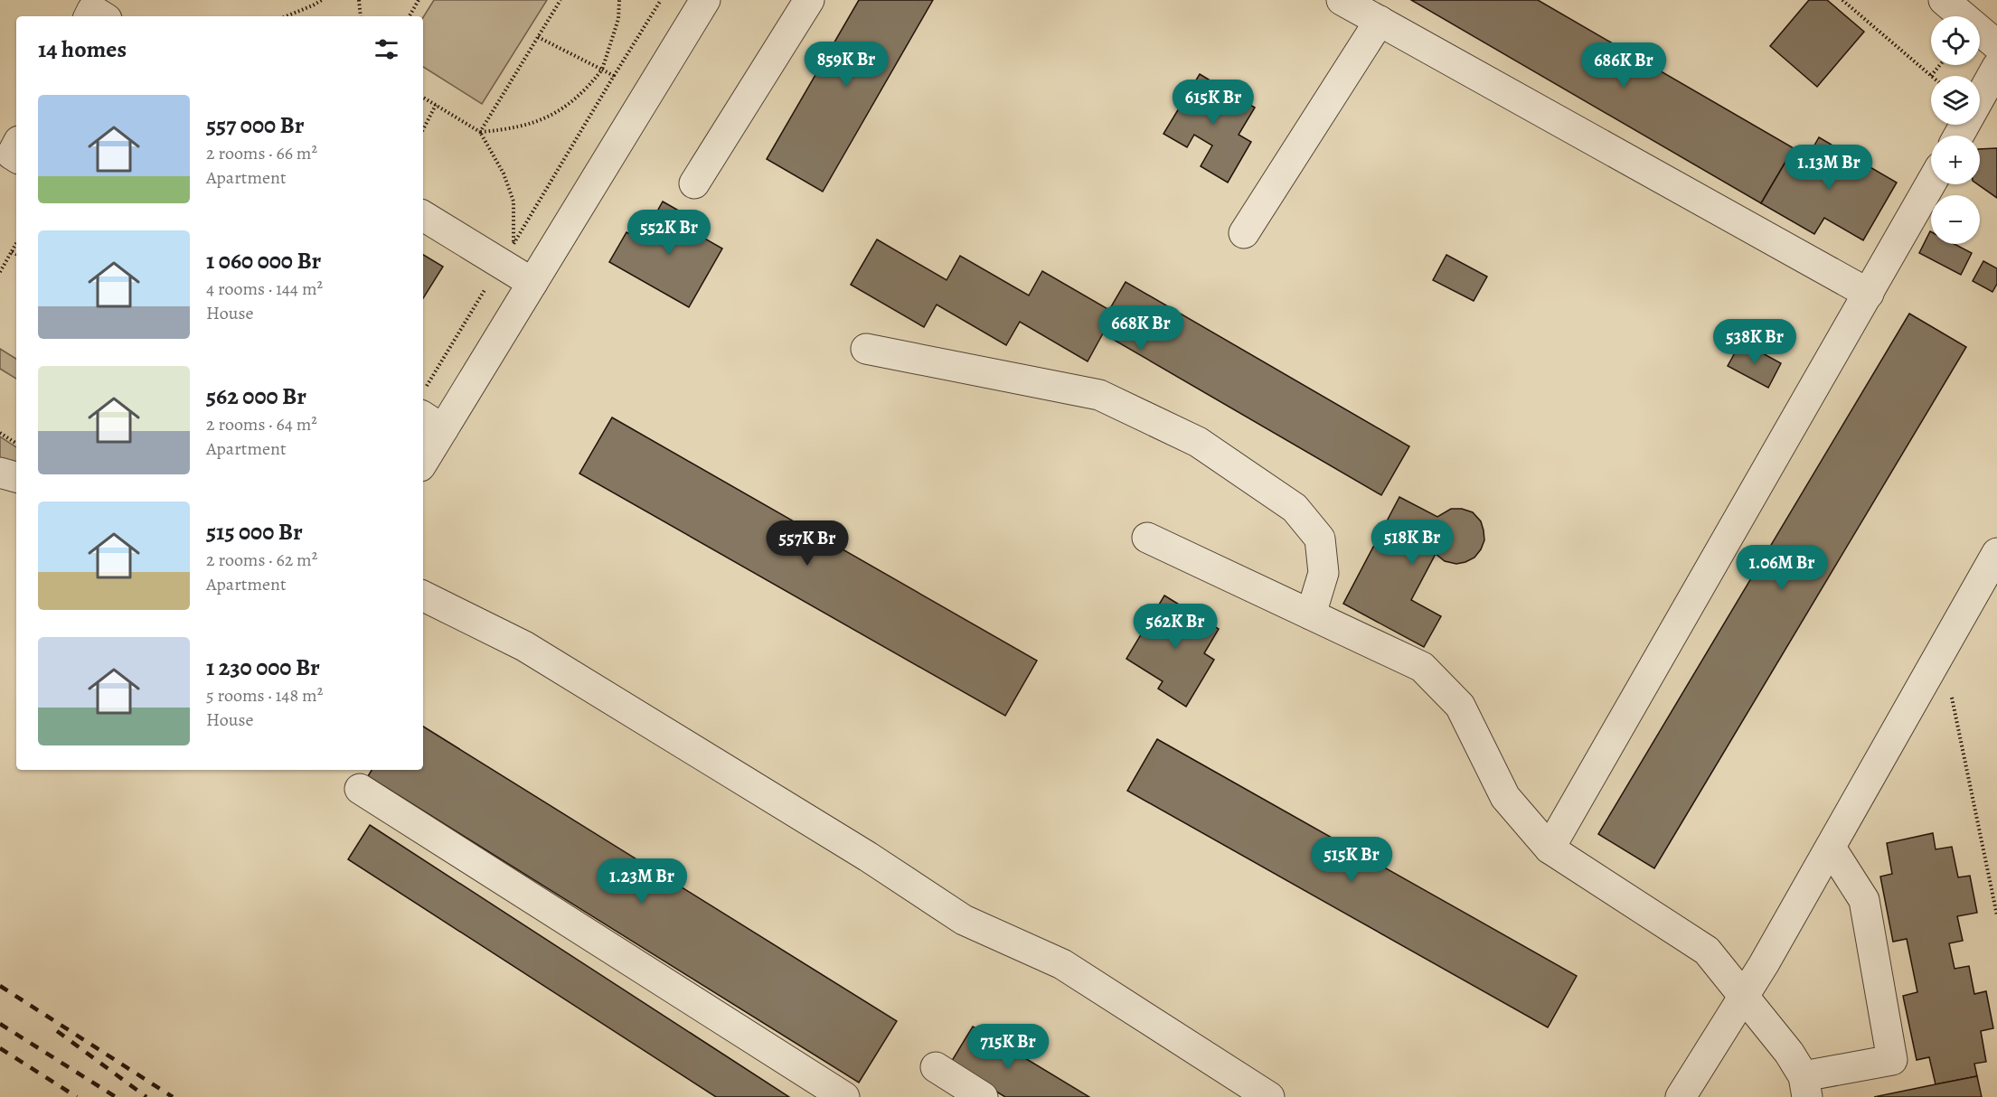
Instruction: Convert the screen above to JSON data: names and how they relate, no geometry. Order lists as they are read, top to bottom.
{
  "page": {
    "map_buttons": ["+", "−"],
    "heading": "14 homes",
    "price": [
      "859K Br",
      "686K Br",
      "615K Br",
      "1.13M Br",
      "552K Br",
      "668K Br",
      "538K Br",
      "518K Br",
      "557K Br",
      "1.06M Br",
      "562K Br",
      "515K Br",
      "1.23M Br",
      "715K Br"
    ],
    "list": [
      {
        "name": "557 000 Br",
        "note": "2 rooms · 66 m² · Apartment"
      },
      {
        "name": "1 060 000 Br",
        "note": "4 rooms · 144 m² · House"
      },
      {
        "name": "562 000 Br",
        "note": "2 rooms · 64 m² · Apartment"
      },
      {
        "name": "515 000 Br",
        "note": "2 rooms · 62 m² · Apartment"
      },
      {
        "name": "1 230 000 Br",
        "note": "5 rooms · 148 m² · House"
      }
    ]
  }
}
